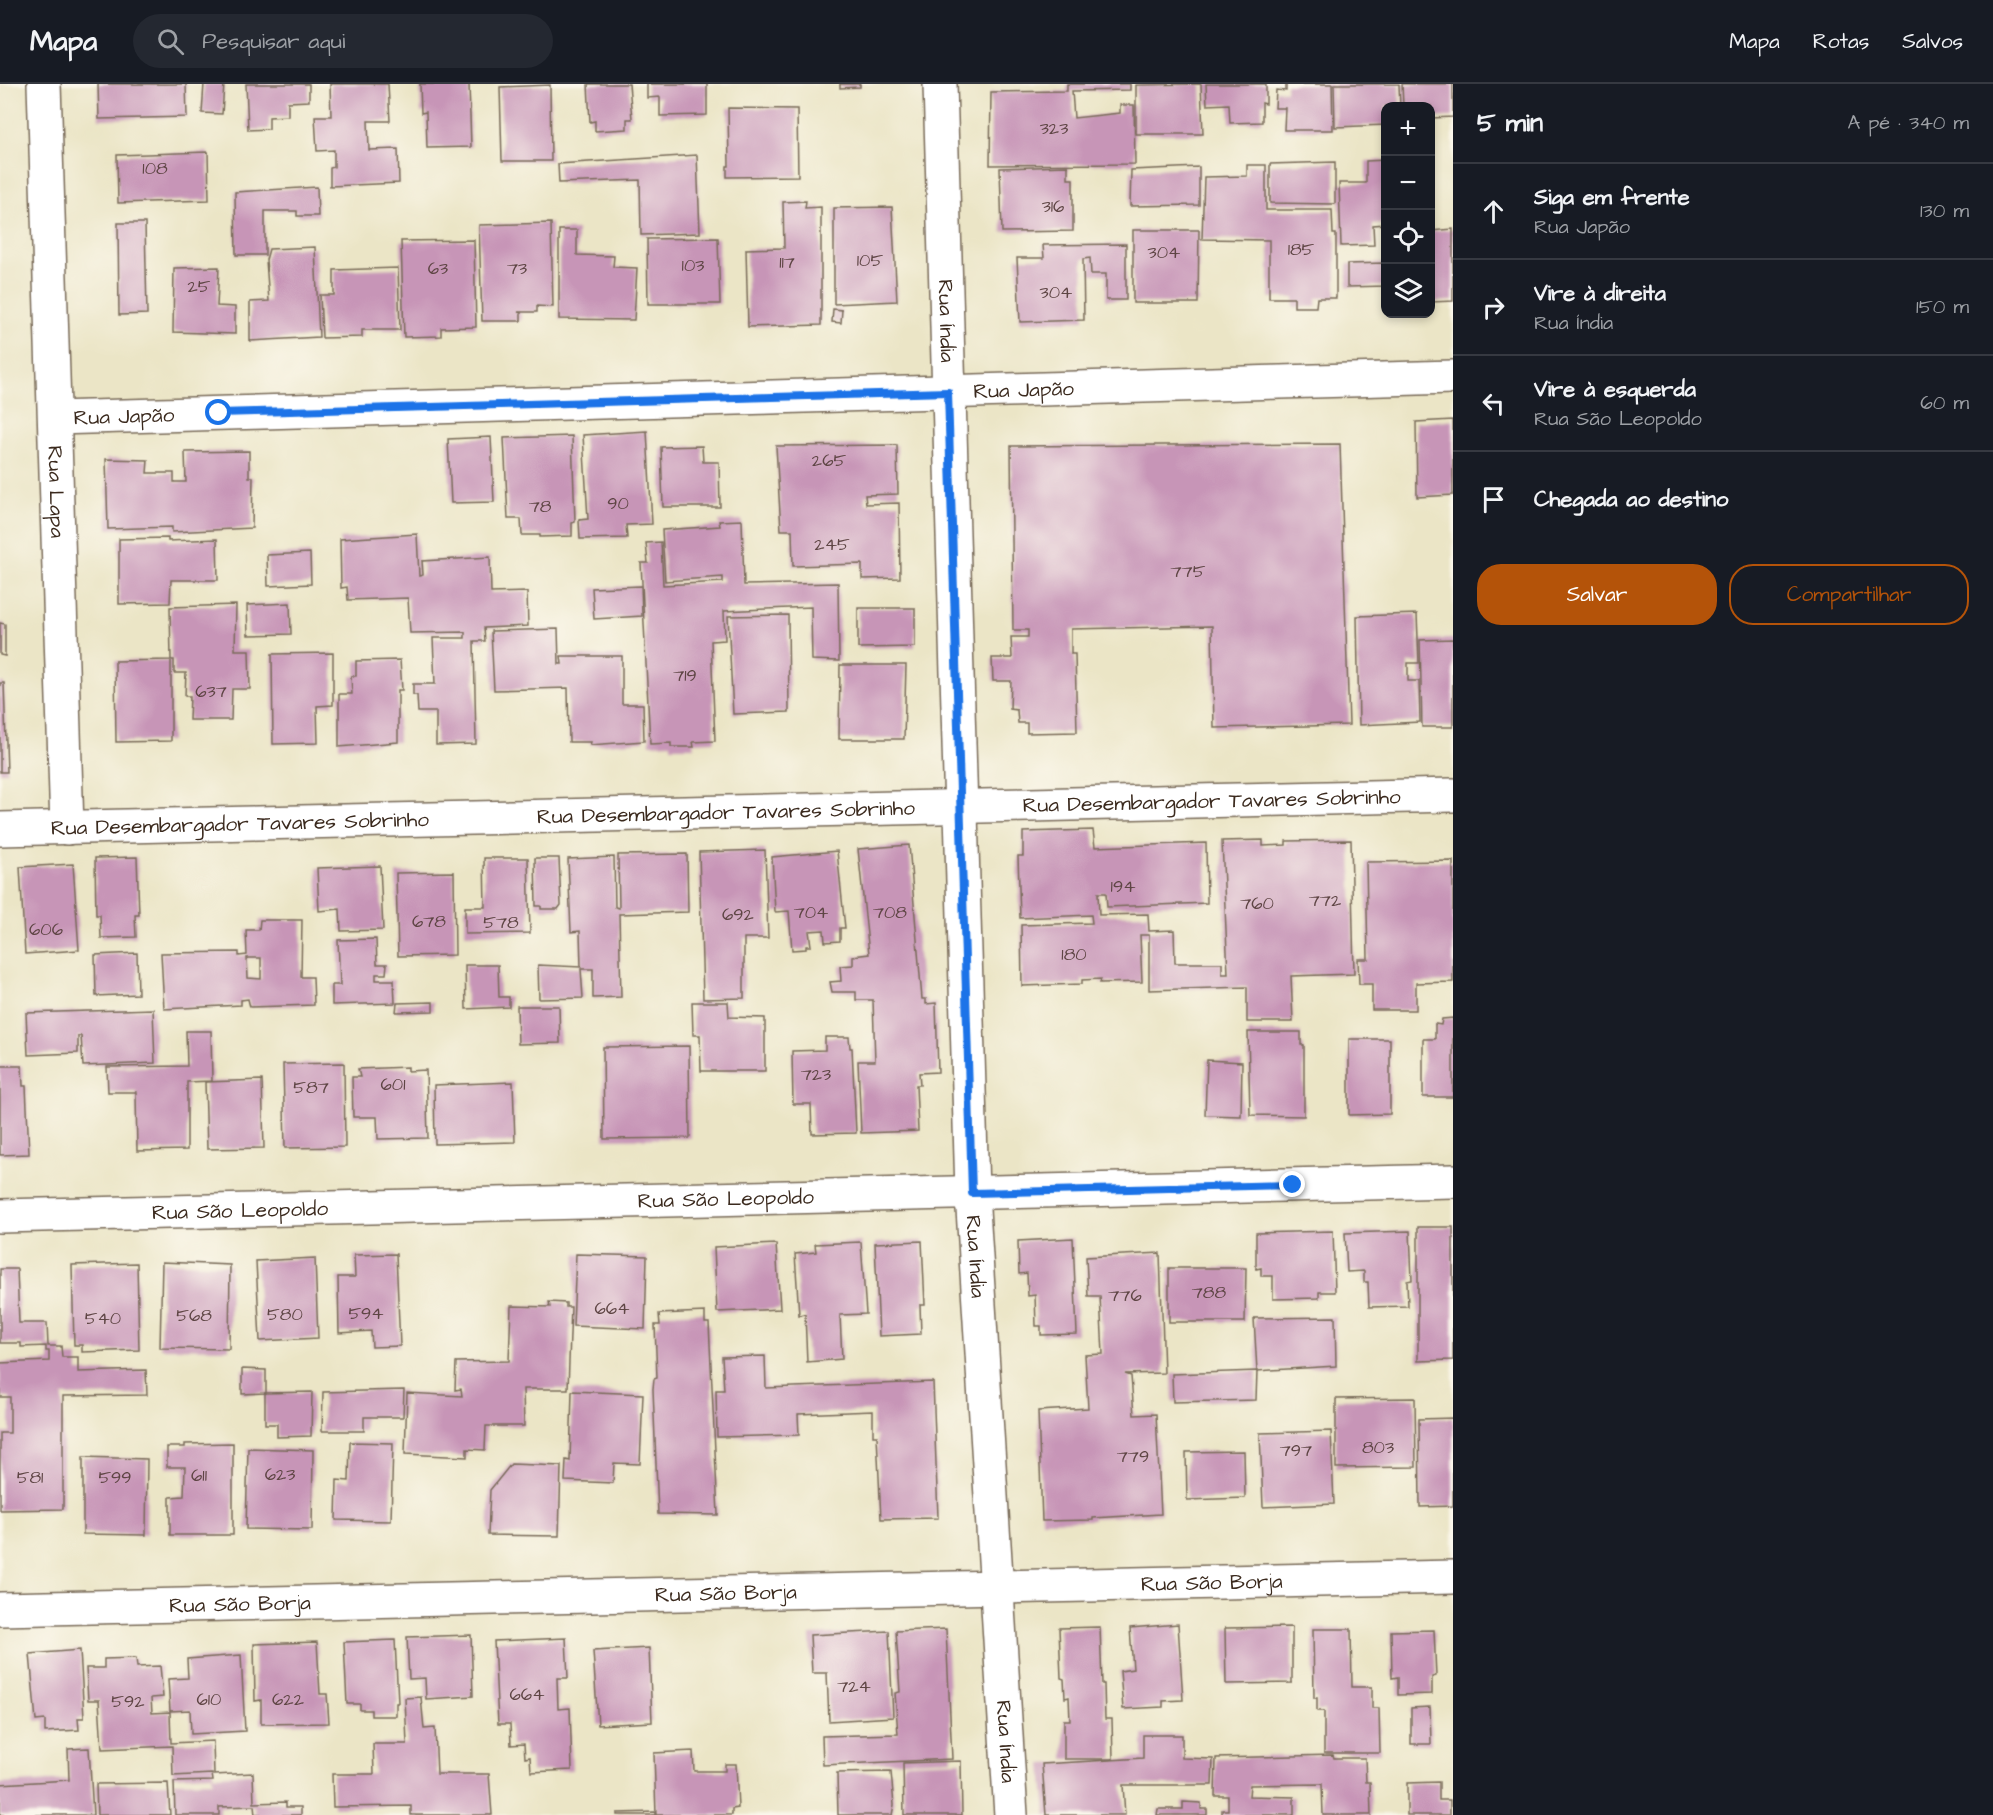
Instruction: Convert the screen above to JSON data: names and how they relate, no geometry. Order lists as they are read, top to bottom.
{
  "streets": {
    "street": [
      "Rua Índia",
      "Rua Japão",
      "Rua Lapa",
      "Rua Desembargador Tavares Sobrinho",
      "Rua São Leopoldo",
      "Rua São Borja"
    ]
  },
  "crossings": [
    ["Rua Índia", "Rua Japão"],
    ["Rua Índia", "Rua Desembargador Tavares Sobrinho"],
    ["Rua Índia", "Rua São Leopoldo"],
    ["Rua Índia", "Rua São Borja"],
    ["Rua Japão", "Rua Lapa"],
    ["Rua Lapa", "Rua Desembargador Tavares Sobrinho"]
  ],
  "house_numbers": [
    "323",
    "108",
    "316",
    "185",
    "304",
    "105",
    "117",
    "103",
    "63",
    "73",
    "25",
    "304",
    "265",
    "90",
    "78",
    "245",
    "775",
    "719",
    "637",
    "194",
    "772",
    "760",
    "704",
    "708",
    "692",
    "678",
    "578",
    "606",
    "180",
    "723",
    "601",
    "587",
    "788",
    "776",
    "664",
    "594",
    "580",
    "568",
    "540",
    "803",
    "797",
    "779",
    "623",
    "611",
    "581",
    "599",
    "724",
    "664",
    "610",
    "622",
    "592"
  ],
  "page": {
    "header": "Mapa",
    "search": "Pesquisar aqui",
    "nav": ["Mapa", "Rotas", "Salvos"],
    "heading": ["5 min", "A pé · 340 m"],
    "map_buttons": ["+", "−"],
    "list": [
      ["Siga em frente", "Rua Japão", "130 m"],
      ["Vire à direita", "Rua Índia", "150 m"],
      ["Vire à esquerda", "Rua São Leopoldo", "60 m"],
      "Chegada ao destino"
    ],
    "buttons": ["Salvar", "Compartilhar"]
  }
}
